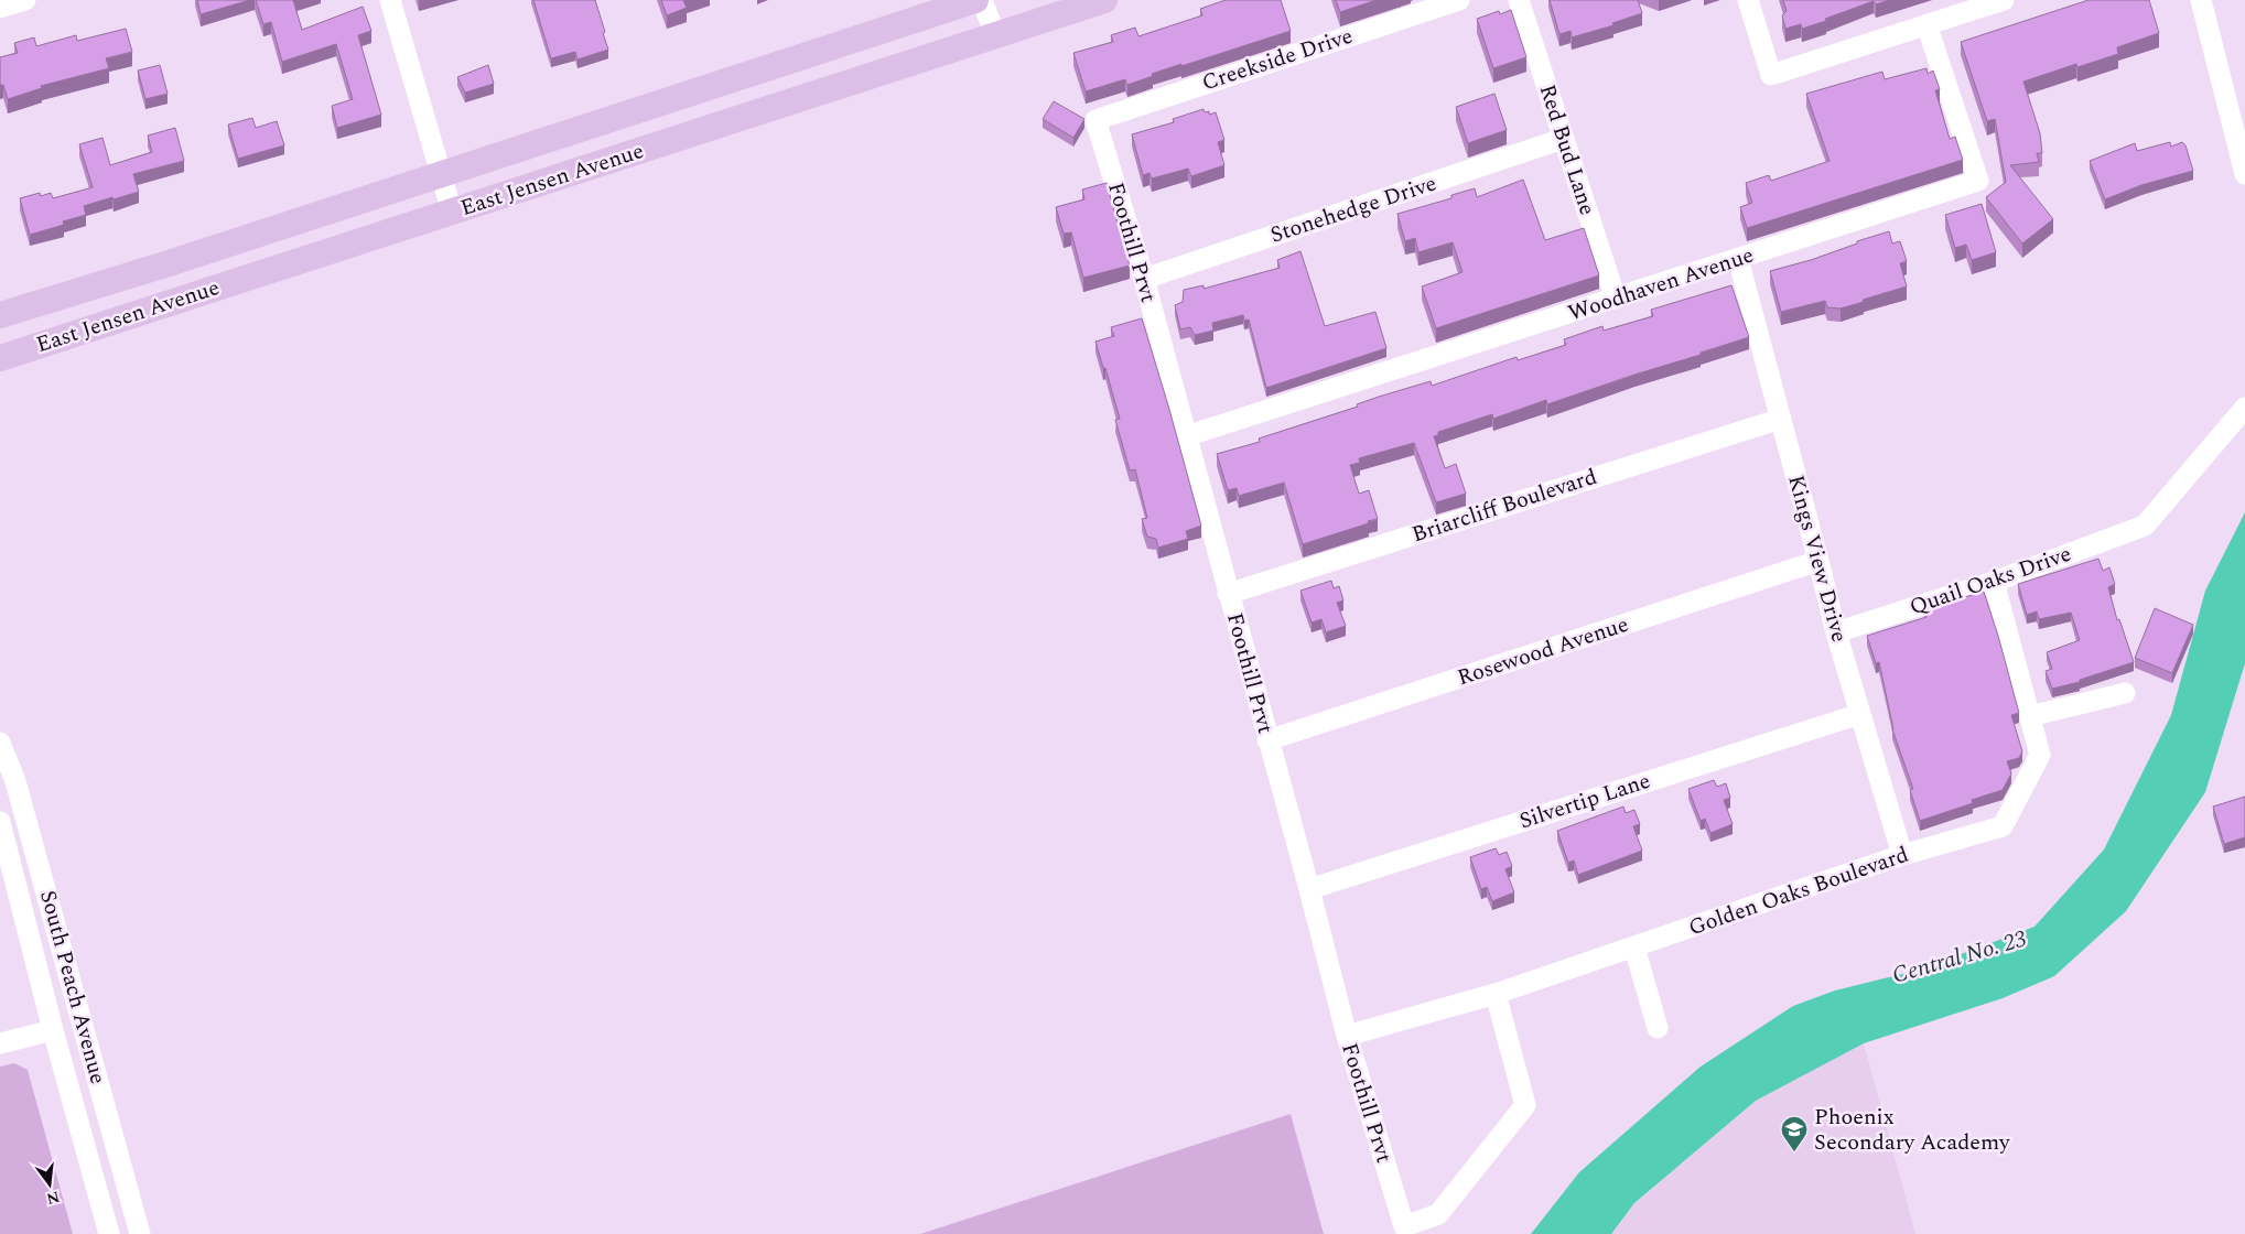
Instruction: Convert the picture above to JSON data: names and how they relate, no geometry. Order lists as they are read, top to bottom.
{
  "streets": {
    "main road": ["East Jensen Avenue"],
    "street": [
      "Creekside Drive",
      "Red Bud Lane",
      "Stonehedge Drive",
      "Foothill Prvt",
      "Woodhaven Avenue",
      "Briarcliff Boulevard",
      "Kings View Drive",
      "Quail Oaks Drive",
      "Rosewood Avenue",
      "Silvertip Lane",
      "Golden Oaks Boulevard",
      "South Peach Avenue"
    ]
  },
  "crossings": [
    ["Creekside Drive", "Foothill Prvt"],
    ["Red Bud Lane", "Stonehedge Drive"],
    ["Red Bud Lane", "Woodhaven Avenue"],
    ["Stonehedge Drive", "Foothill Prvt"],
    ["Foothill Prvt", "Woodhaven Avenue"],
    ["Foothill Prvt", "Briarcliff Boulevard"],
    ["Foothill Prvt", "Rosewood Avenue"],
    ["Foothill Prvt", "Silvertip Lane"],
    ["Foothill Prvt", "Golden Oaks Boulevard"],
    ["Woodhaven Avenue", "Kings View Drive"],
    ["Briarcliff Boulevard", "Kings View Drive"],
    ["Kings View Drive", "Quail Oaks Drive"],
    ["Kings View Drive", "Rosewood Avenue"],
    ["Kings View Drive", "Silvertip Lane"],
    ["Kings View Drive", "Golden Oaks Boulevard"],
    ["Quail Oaks Drive", "Golden Oaks Boulevard"]
  ],
  "water": ["Central No. 23"],
  "places": {
    "school or university": ["Phoenix Secondary Academy"]
  },
  "north": "bottom"
}
